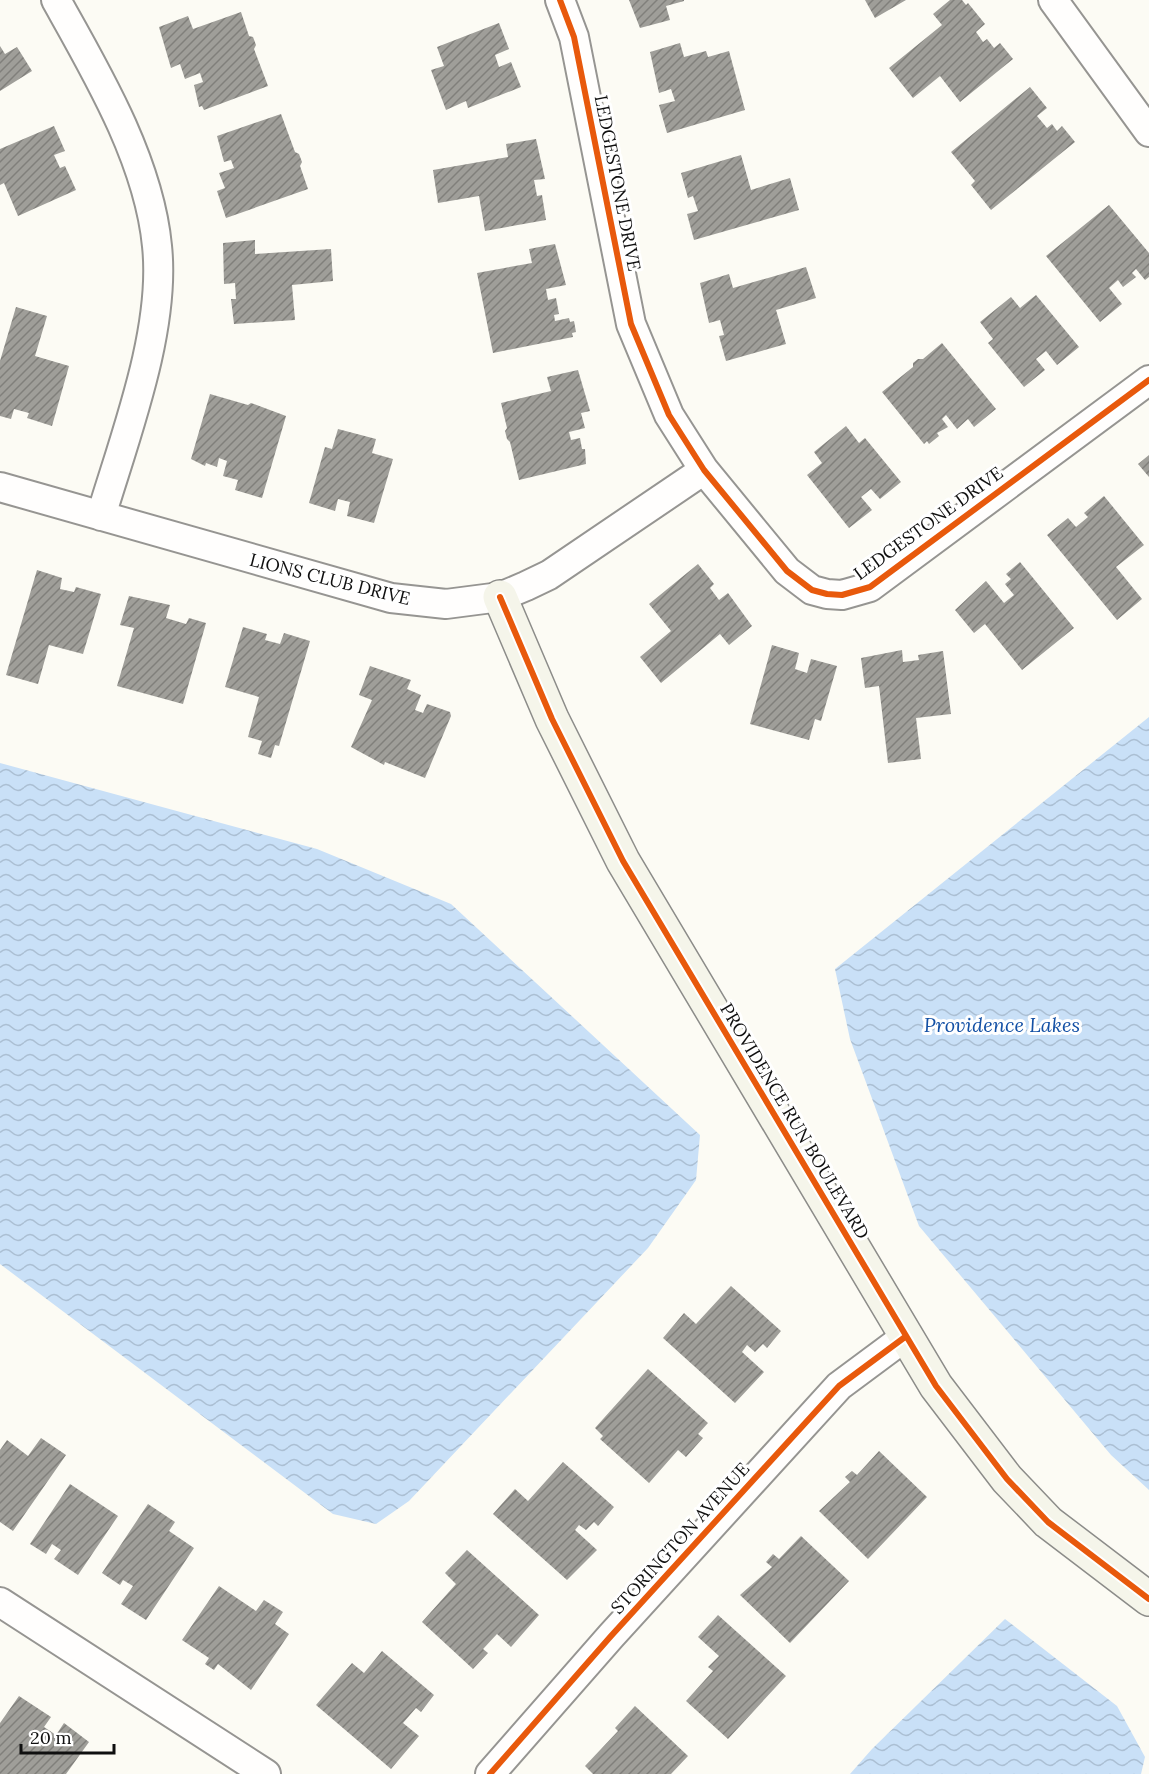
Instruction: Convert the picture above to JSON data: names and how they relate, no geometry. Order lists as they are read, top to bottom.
{
  "streets": {
    "street": [
      "LEDGESTONE DRIVE",
      "LIONS CLUB DRIVE",
      "PROVIDENCE RUN BOULEVARD",
      "STORINGTON AVENUE"
    ]
  },
  "crossings": [
    ["LEDGESTONE DRIVE", "LIONS CLUB DRIVE"],
    ["LIONS CLUB DRIVE", "PROVIDENCE RUN BOULEVARD"],
    ["PROVIDENCE RUN BOULEVARD", "STORINGTON AVENUE"]
  ],
  "water": ["Providence Lakes"],
  "scale_bar": "20 m"
}
